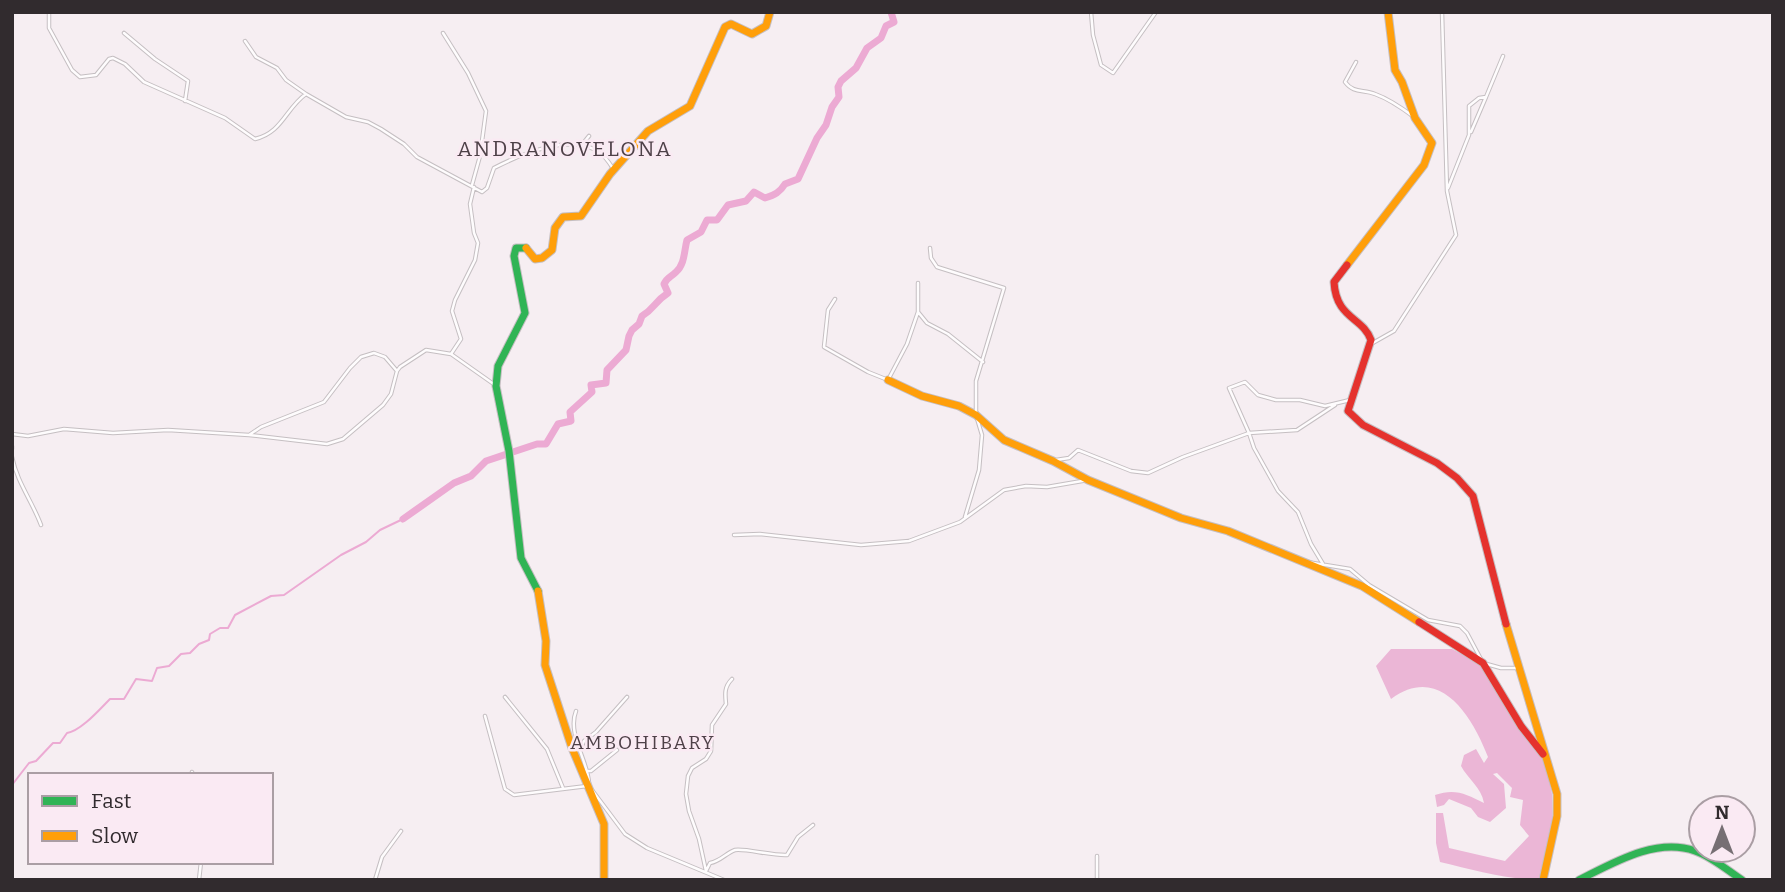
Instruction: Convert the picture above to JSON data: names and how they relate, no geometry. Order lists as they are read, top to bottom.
{
  "districts": ["ANDRANOVELONA", "AMBOHIBARY"],
  "legend": ["Fast", "Slow"],
  "north": "top"
}
